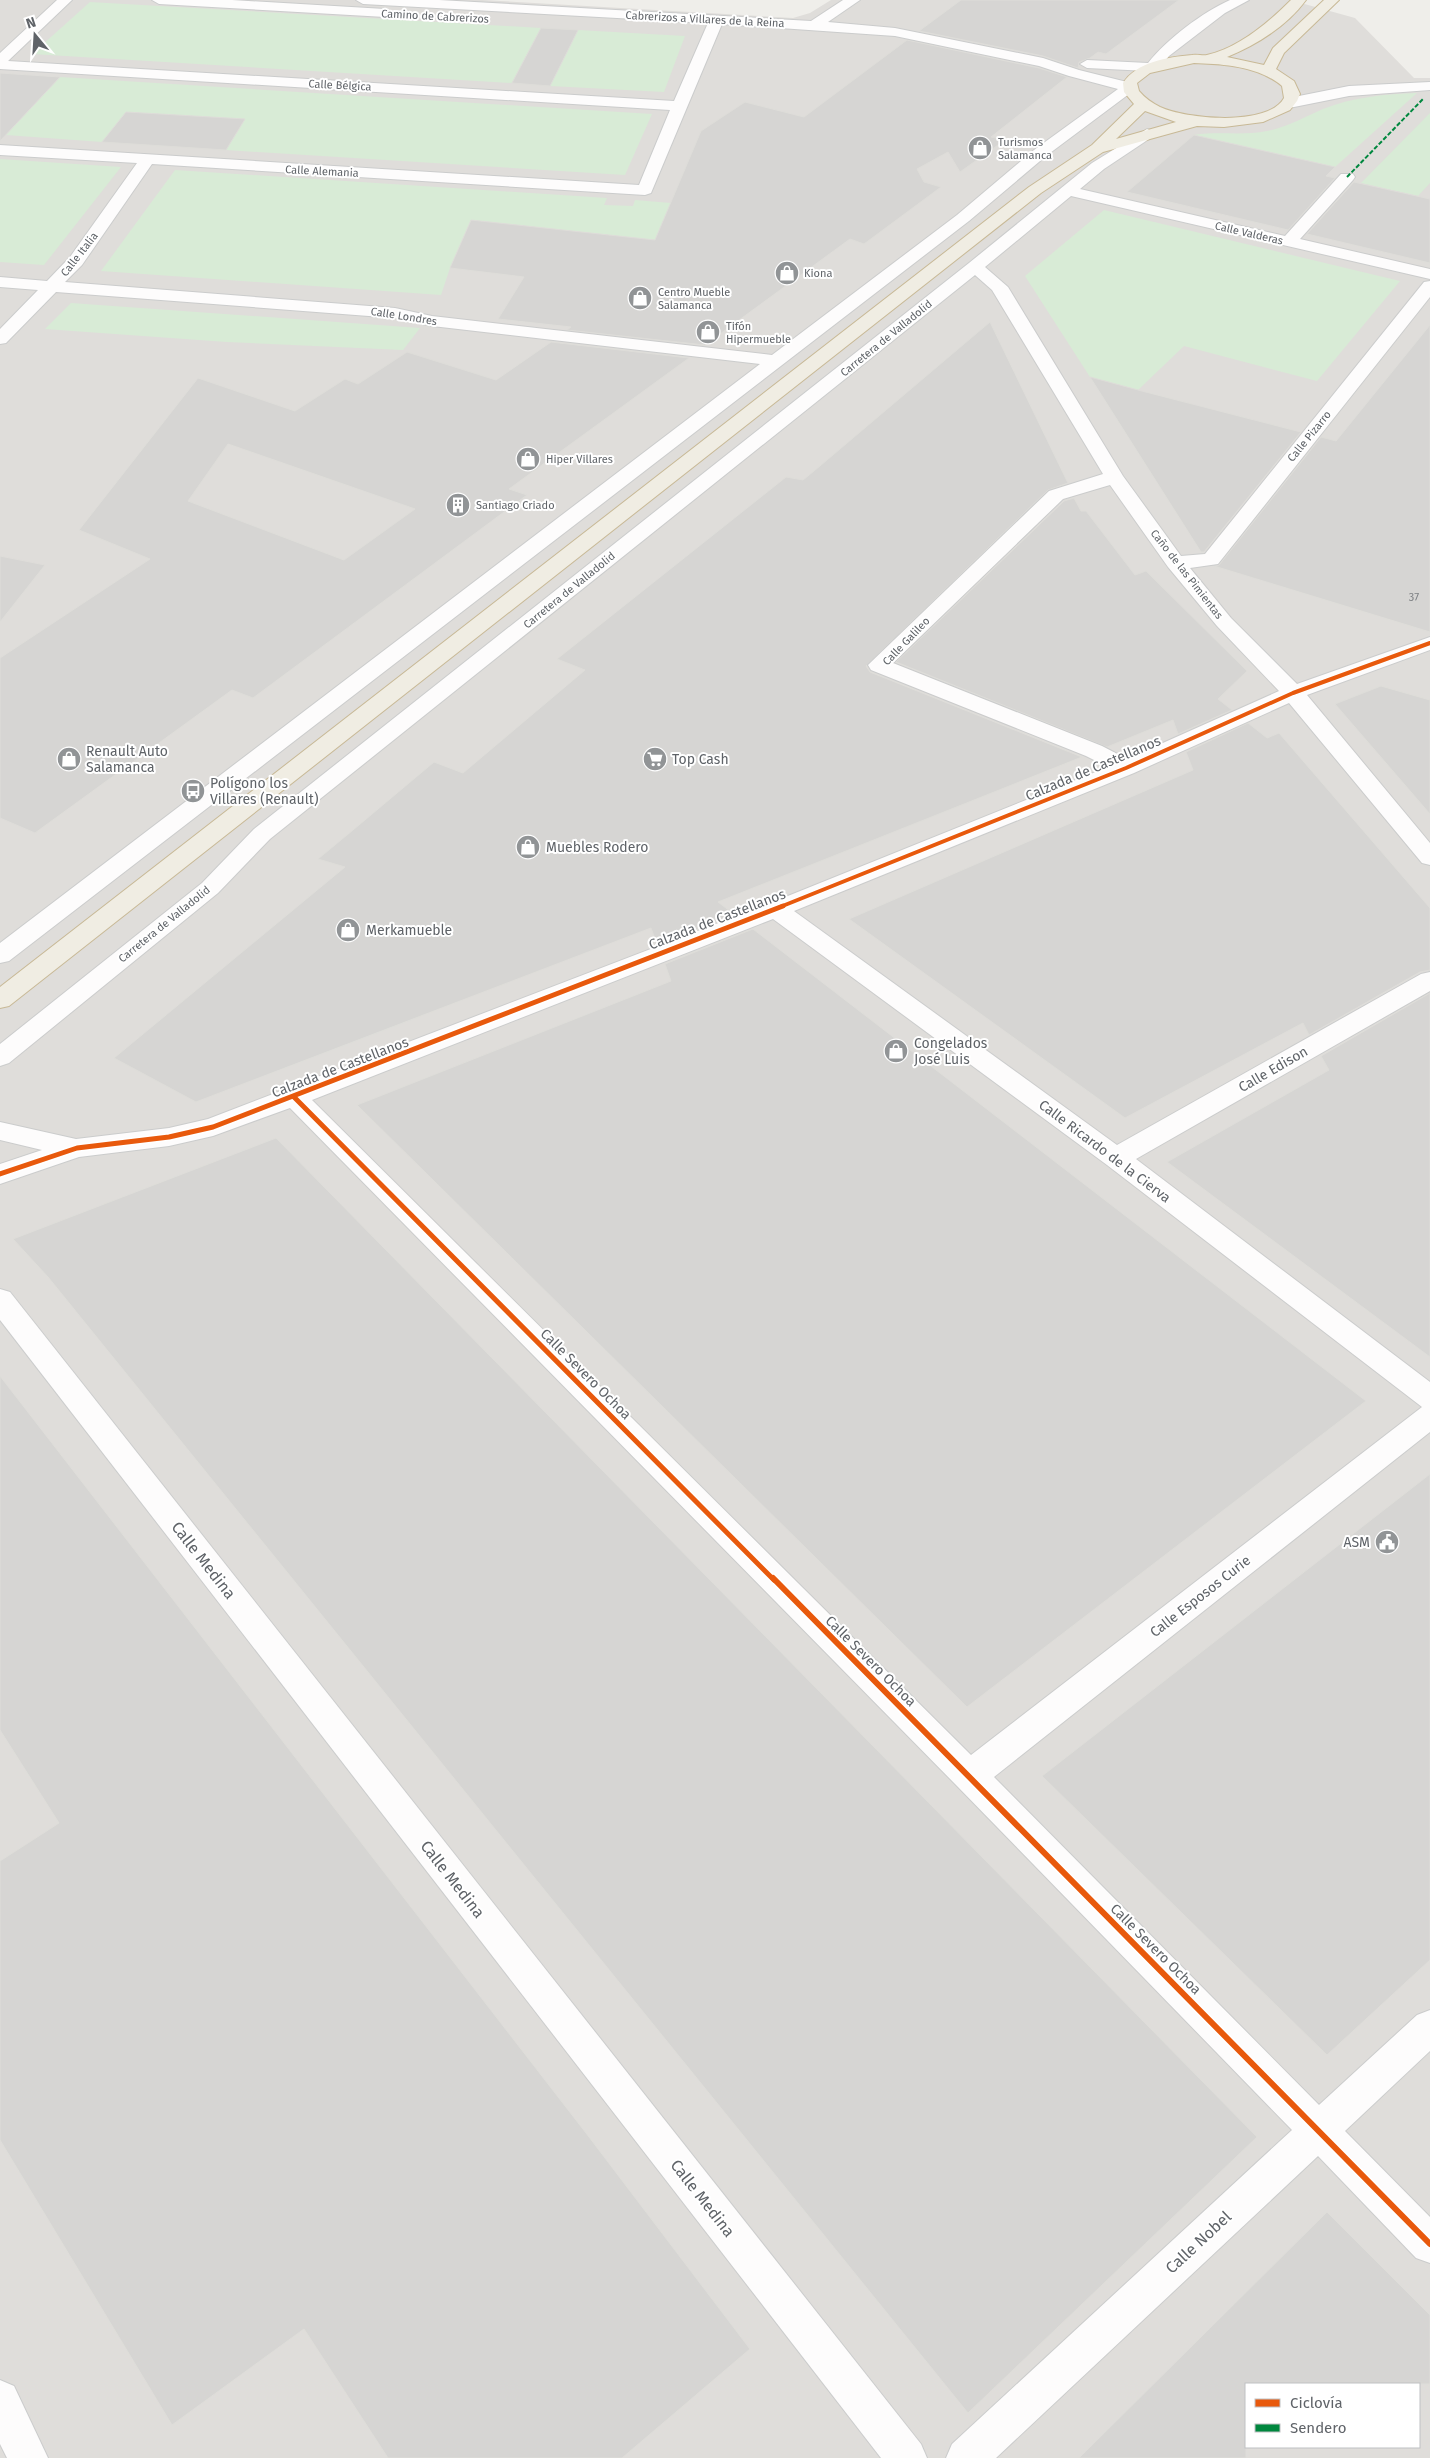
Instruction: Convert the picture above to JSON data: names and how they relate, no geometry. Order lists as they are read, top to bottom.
{
  "streets": {
    "highway": ["Carretera de Valladolid"],
    "street": [
      "Camino de Cabrerizos",
      "Cabrerizos a Villares de la Reina",
      "Calle Bélgica",
      "Calle Alemania",
      "Calle Valderas",
      "Calle Italia",
      "Calle Londres",
      "Calle Pizarro",
      "Caño de las Pimientas",
      "Calle Galileo",
      "Calzada de Castellanos",
      "Calle Edison",
      "Calle Ricardo de la Cierva",
      "Calle Severo Ochoa",
      "Calle Medina",
      "Calle Esposos Curie",
      "Calle Nobel"
    ]
  },
  "crossings": [
    ["Camino de Cabrerizos", "Cabrerizos a Villares de la Reina"],
    ["Calle Bélgica", "Calle Alemania"],
    ["Calle Alemania", "Calle Italia"],
    ["Calle Valderas", "Carretera de Valladolid"],
    ["Calle Italia", "Calle Londres"],
    ["Carretera de Valladolid", "Caño de las Pimientas"],
    ["Calle Pizarro", "Caño de las Pimientas"],
    ["Caño de las Pimientas", "Calle Galileo"],
    ["Caño de las Pimientas", "Calzada de Castellanos"],
    ["Calle Galileo", "Calzada de Castellanos"],
    ["Calzada de Castellanos", "Calle Ricardo de la Cierva"],
    ["Calzada de Castellanos", "Calle Severo Ochoa"],
    ["Calle Edison", "Calle Ricardo de la Cierva"],
    ["Calle Severo Ochoa", "Calle Esposos Curie"],
    ["Calle Severo Ochoa", "Calle Nobel"]
  ],
  "places": {
    "shop": [
      "Turismos Salamanca",
      "Kiona",
      "Centro Mueble Salamanca",
      "Tifón Hipermueble",
      "Hiper Villares",
      "Renault Auto Salamanca",
      "Muebles Rodero",
      "Merkamueble",
      "Congelados José Luis"
    ],
    "building": ["Santiago Criado"],
    "supermarket": ["Top Cash"],
    "bus stop": ["Polígono los Villares (Renault)"],
    "public building": ["ASM"]
  },
  "house_numbers": ["37"],
  "legend": ["Ciclovía", "Sendero"],
  "north": "top"
}
